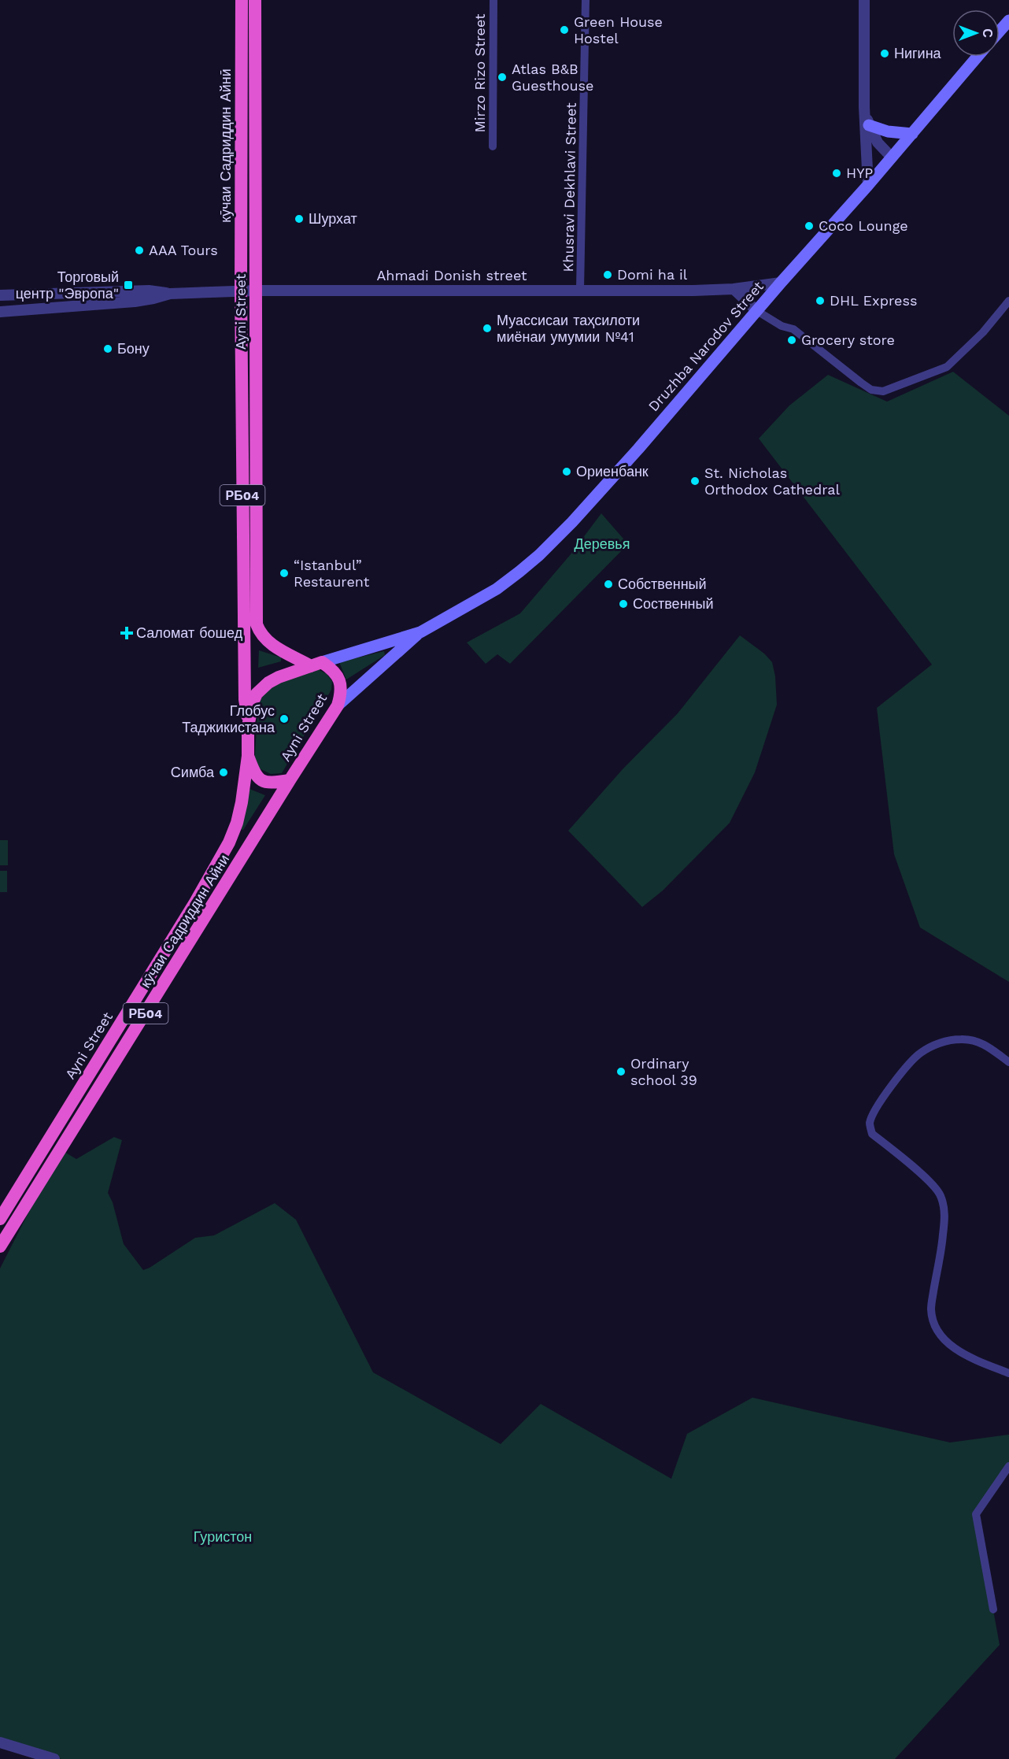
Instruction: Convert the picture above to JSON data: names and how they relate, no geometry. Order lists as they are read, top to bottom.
{
  "streets": {
    "highway": [
      "кӯчаи Садриддин Айнӣ",
      "Ayni Street",
      "РБ04",
      "кӯчаи Садриддин Айни"
    ],
    "main road": ["Druzhba Narodov Street"],
    "street": ["Mirzo Rizo Street", "Khusravi Dekhlavi Street", "Ahmadi Donish street"]
  },
  "crossings": [
    ["кӯчаи Садриддин Айнӣ", "Ahmadi Donish street"],
    ["кӯчаи Садриддин Айнӣ", "Ayni Street"],
    ["Khusravi Dekhlavi Street", "Ahmadi Donish street"],
    ["Ahmadi Donish street", "Ayni Street"],
    ["Ahmadi Donish street", "Druzhba Narodov Street"],
    ["Ayni Street", "кӯчаи Садриддин Айни"]
  ],
  "parks": ["Деревья", "Гуристон"],
  "places": {
    "other": [
      "Green House Hostel",
      "Нигина",
      "Atlas B&B Guesthouse",
      "HYP",
      "Шурхат",
      "Coco Lounge",
      "AAA Tours",
      "Domi ha il",
      "DHL Express",
      "Муассисаи таҳсилоти миёнаи умумии №41",
      "Grocery store",
      "Бону",
      "Ориенбанк",
      "St. Nicholas Orthodox Cathedral",
      "“Istanbul” Restaurent",
      "Собственный",
      "Соственный",
      "Глобус Таджикистана",
      "Симба",
      "Ordinary school 39"
    ],
    "transit": ["Торговый центр \"Эвропа\""],
    "health": ["Саломат бошед"]
  },
  "north": "right"
}
